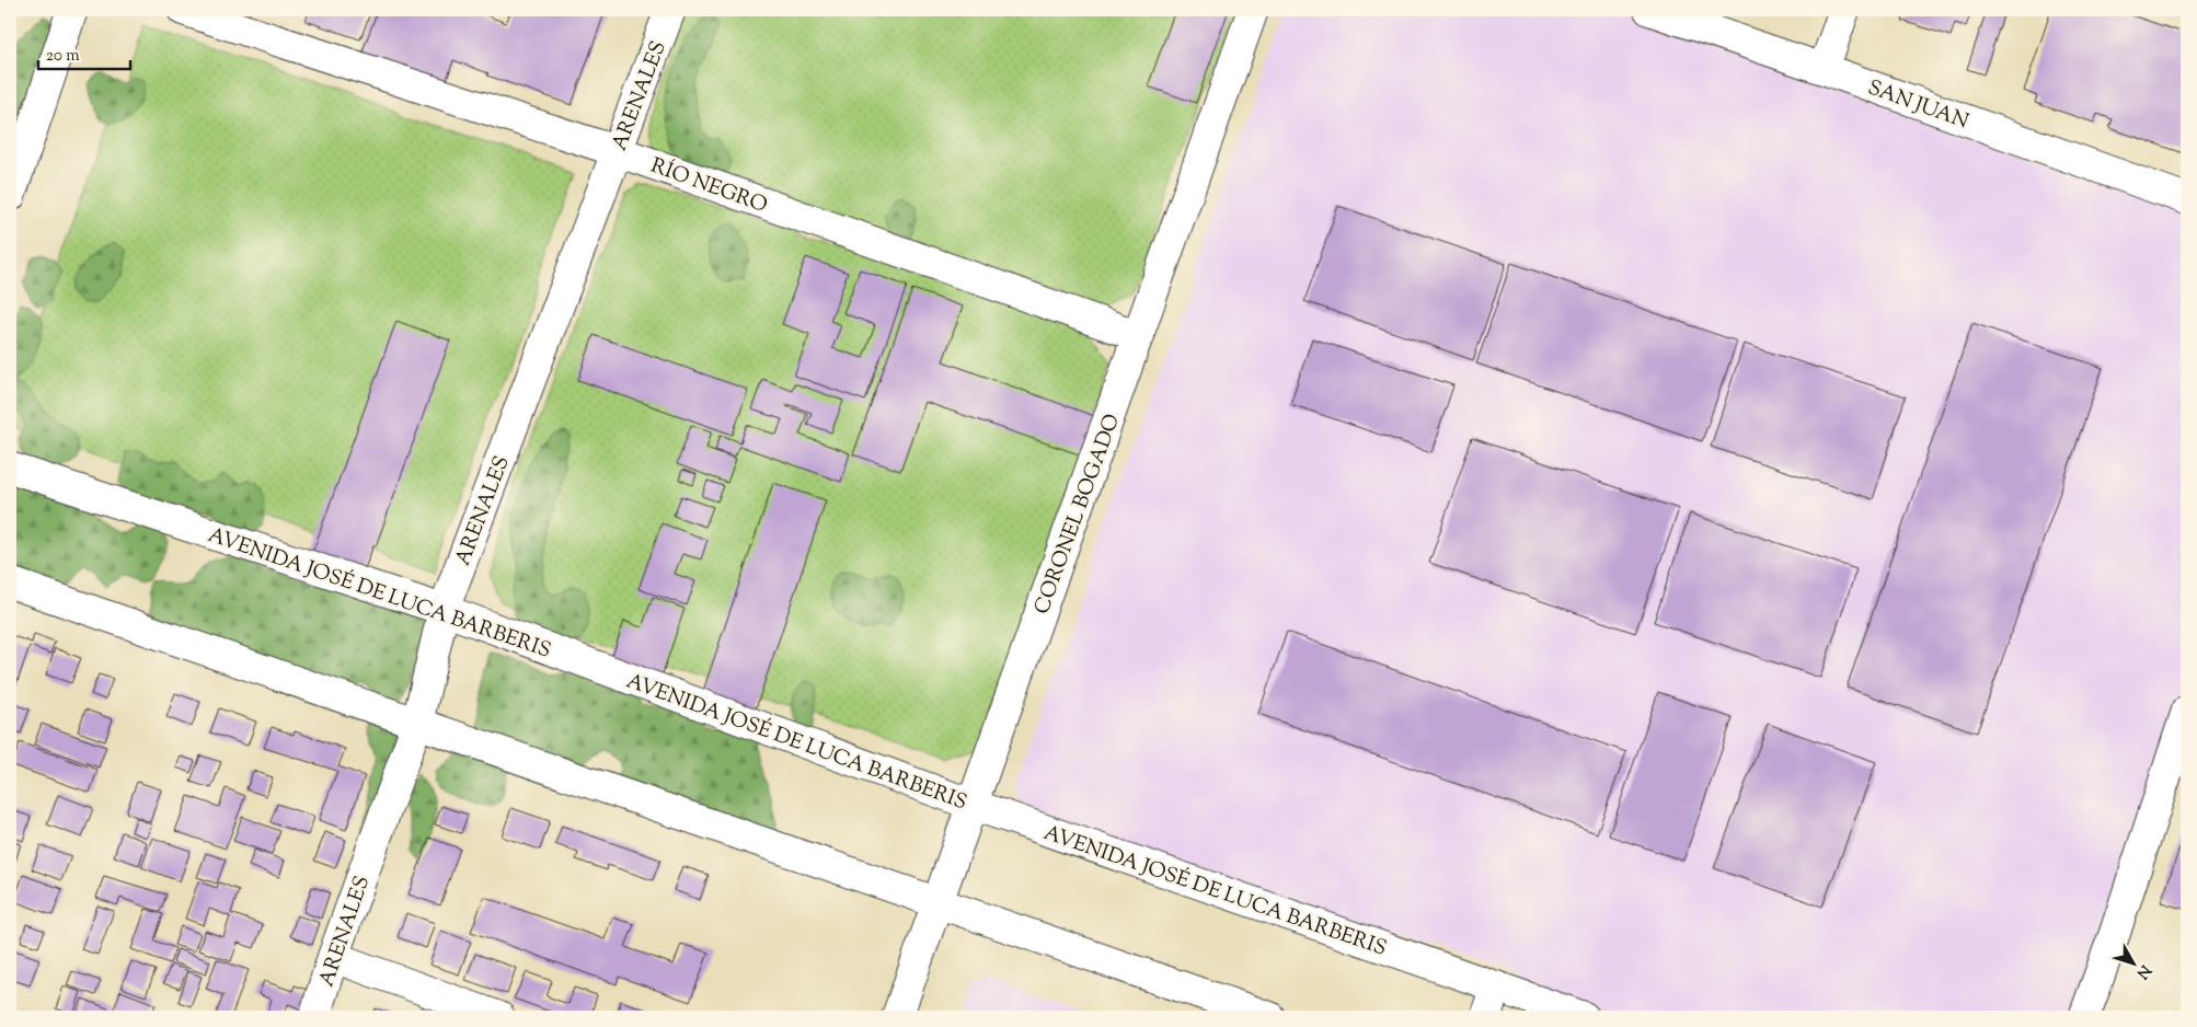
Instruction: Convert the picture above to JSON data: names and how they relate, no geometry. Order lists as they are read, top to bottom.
{
  "streets": {
    "street": [
      "ARENALES",
      "SAN JUAN",
      "RÍO NEGRO",
      "CORONEL BOGADO",
      "AVENIDA JOSÉ DE LUCA BARBERIS"
    ]
  },
  "crossings": [
    ["ARENALES", "RÍO NEGRO"],
    ["ARENALES", "AVENIDA JOSÉ DE LUCA BARBERIS"],
    ["RÍO NEGRO", "CORONEL BOGADO"],
    ["CORONEL BOGADO", "AVENIDA JOSÉ DE LUCA BARBERIS"]
  ],
  "scale_bar": "20 m",
  "north": "bottom right"
}
